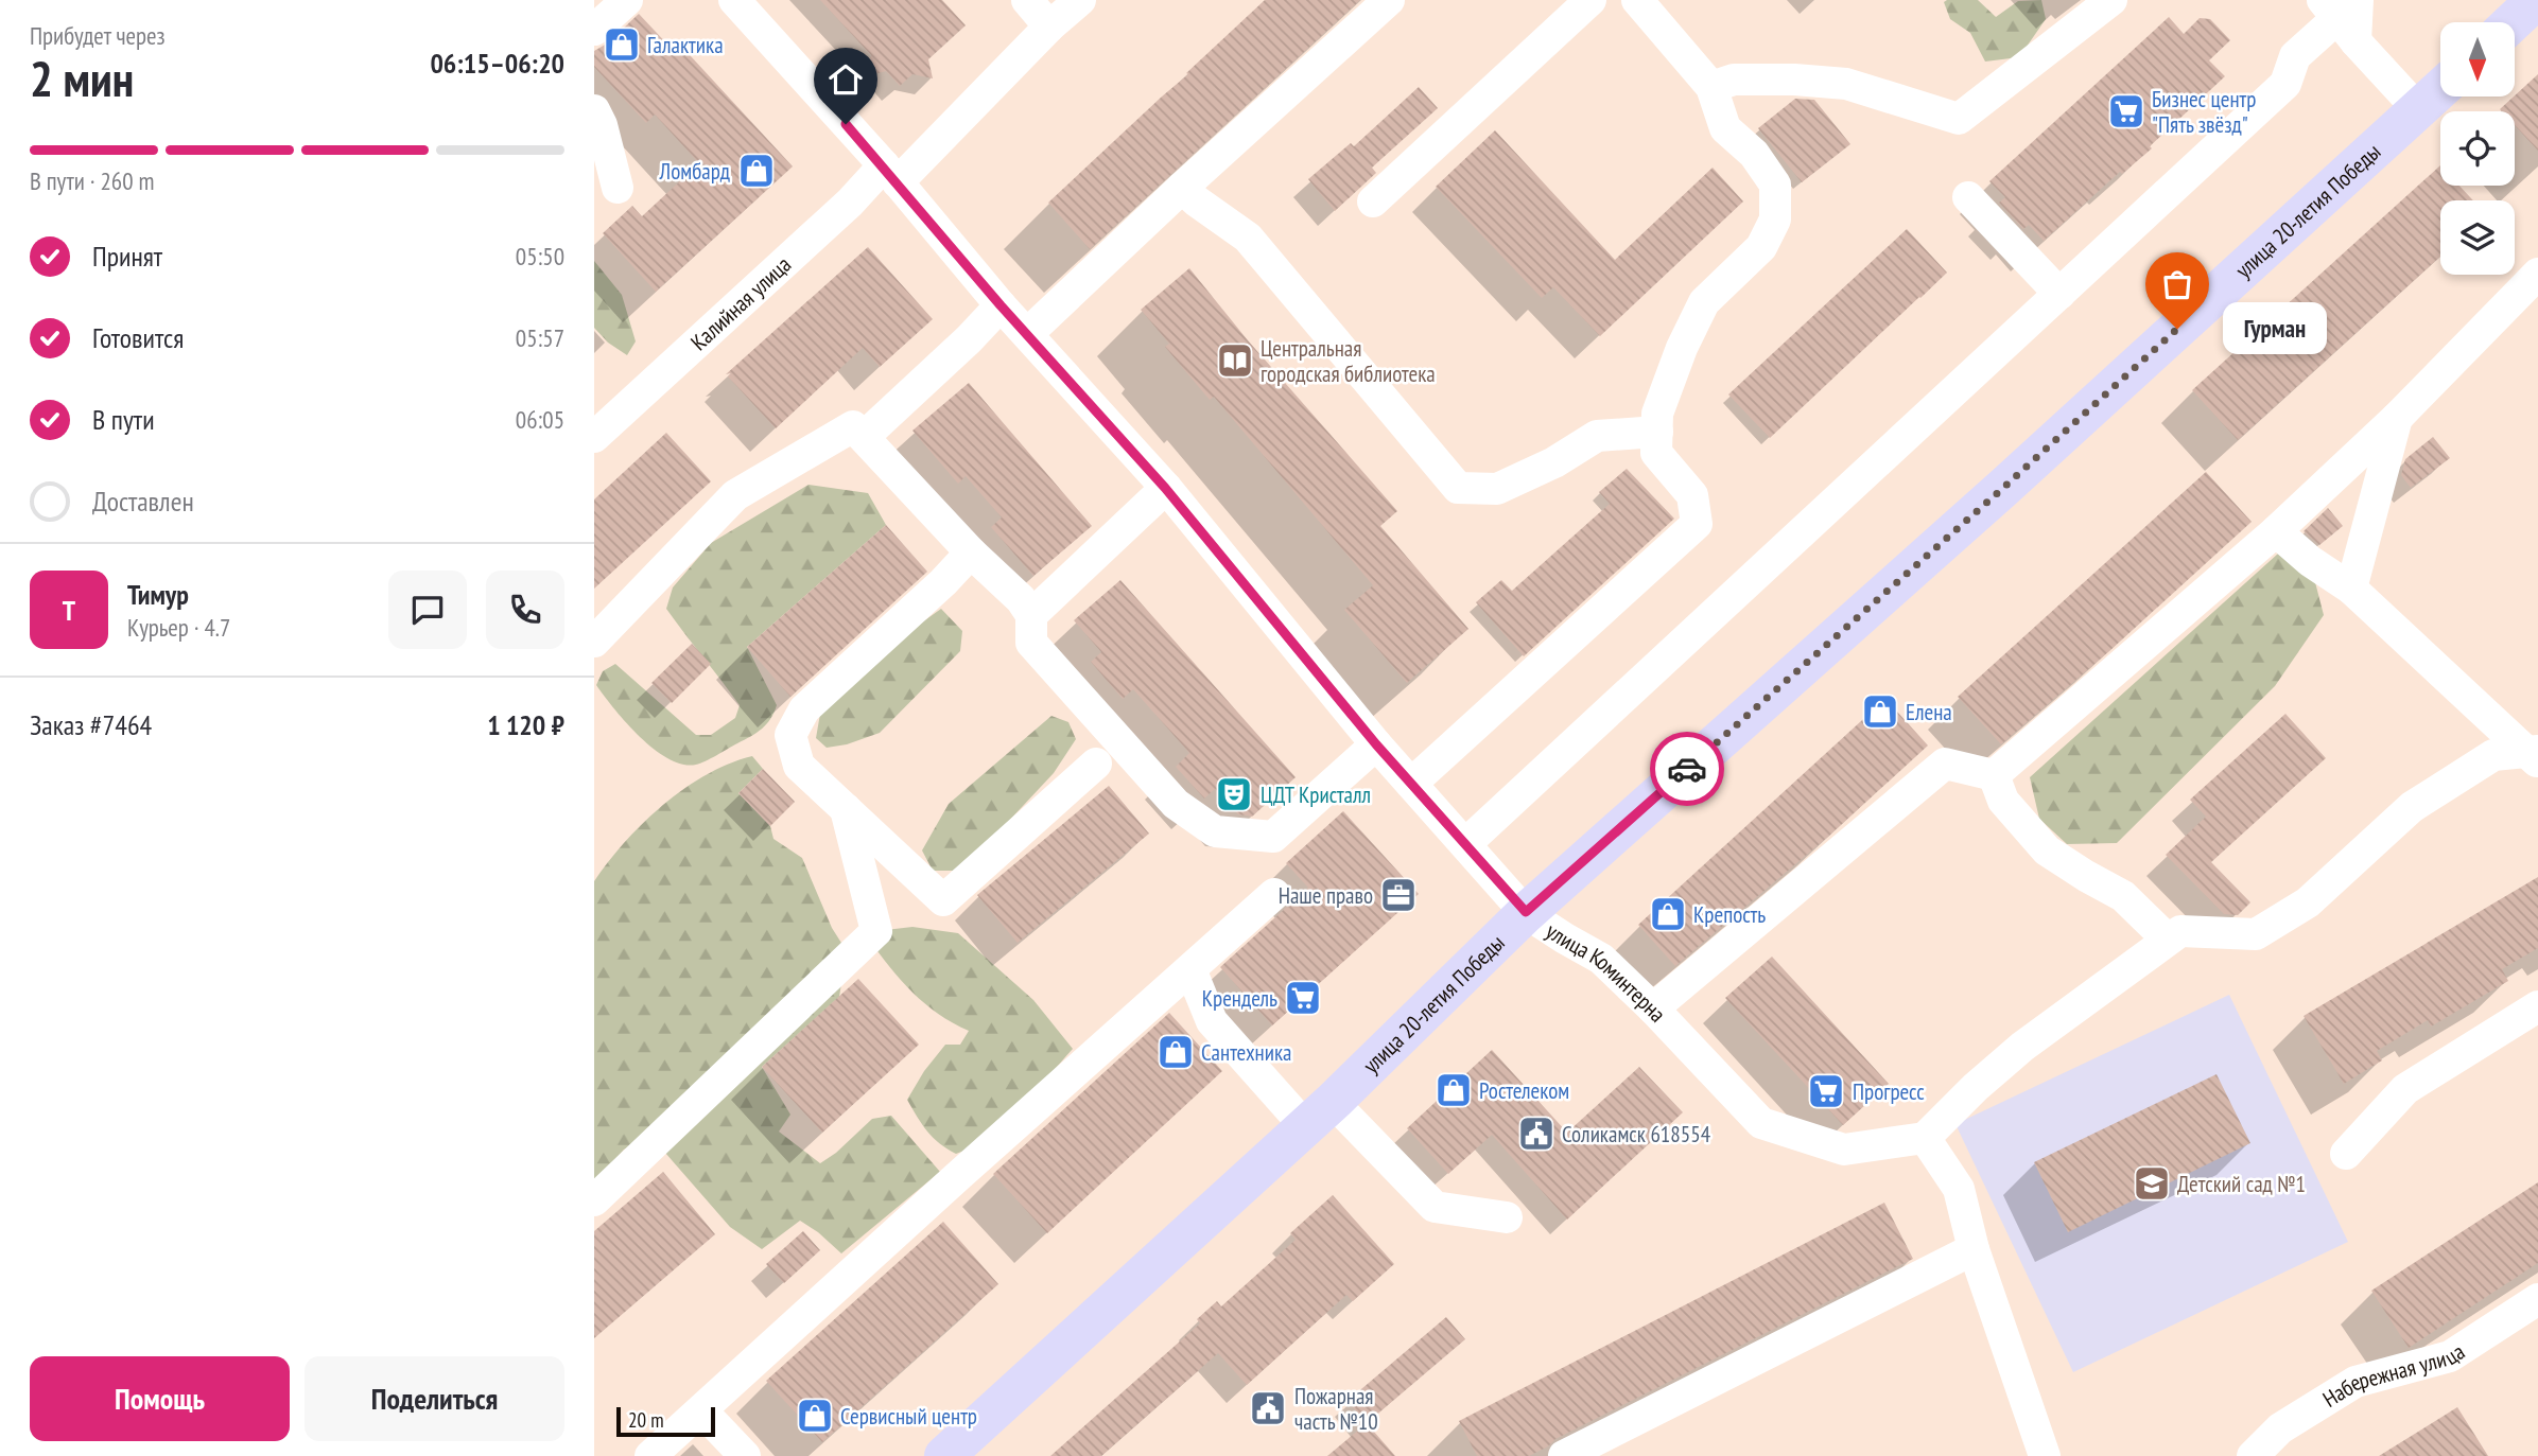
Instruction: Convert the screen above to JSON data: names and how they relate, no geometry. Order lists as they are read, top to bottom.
{
  "streets": {
    "main road": ["улица 20-летия Победы"],
    "street": ["Калийная улица", "улица Коминтерна", "Набережная улица"]
  },
  "crossings": [
    ["улица 20-летия Победы", "улица Коминтерна"],
    ["Калийная улица", "улица Коминтерна"]
  ],
  "places": {
    "shop": [
      "Галактика",
      "Ломбард",
      "Елена",
      "Крепость",
      "Сантехника",
      "Ростелеком",
      "Сервисный центр"
    ],
    "supermarket": ["Бизнес центр \"Пять звёзд\"", "Крендель", "Прогресс"],
    "other": ["Гурман"],
    "library": ["Центральная городская библиотека"],
    "theatre": ["ЦДТ Кристалл"],
    "office": ["Наше право"],
    "public building": ["Соликамск 618554", "Пожарная часть №10"],
    "school or university": ["Детский сад №1"]
  },
  "scale_bar": "20 m",
  "north": "bottom",
  "page": {
    "heading": ["2 мин", "Прибудет через", "06:15–06:20"],
    "panel": [
      "Тимур",
      "Курьер · 4.7",
      "Заказ #7464",
      "1 120 ₽"
    ],
    "bar": "В пути · 260 m",
    "list": [
      ["Принят", "05:50"],
      ["Готовится", "05:57"],
      ["В пути", "06:05"],
      "Доставлен"
    ],
    "bubble": "Гурман",
    "round": "Т",
    "buttons": ["Помощь", "Поделиться"],
    "scale": "20 m"
  }
}
